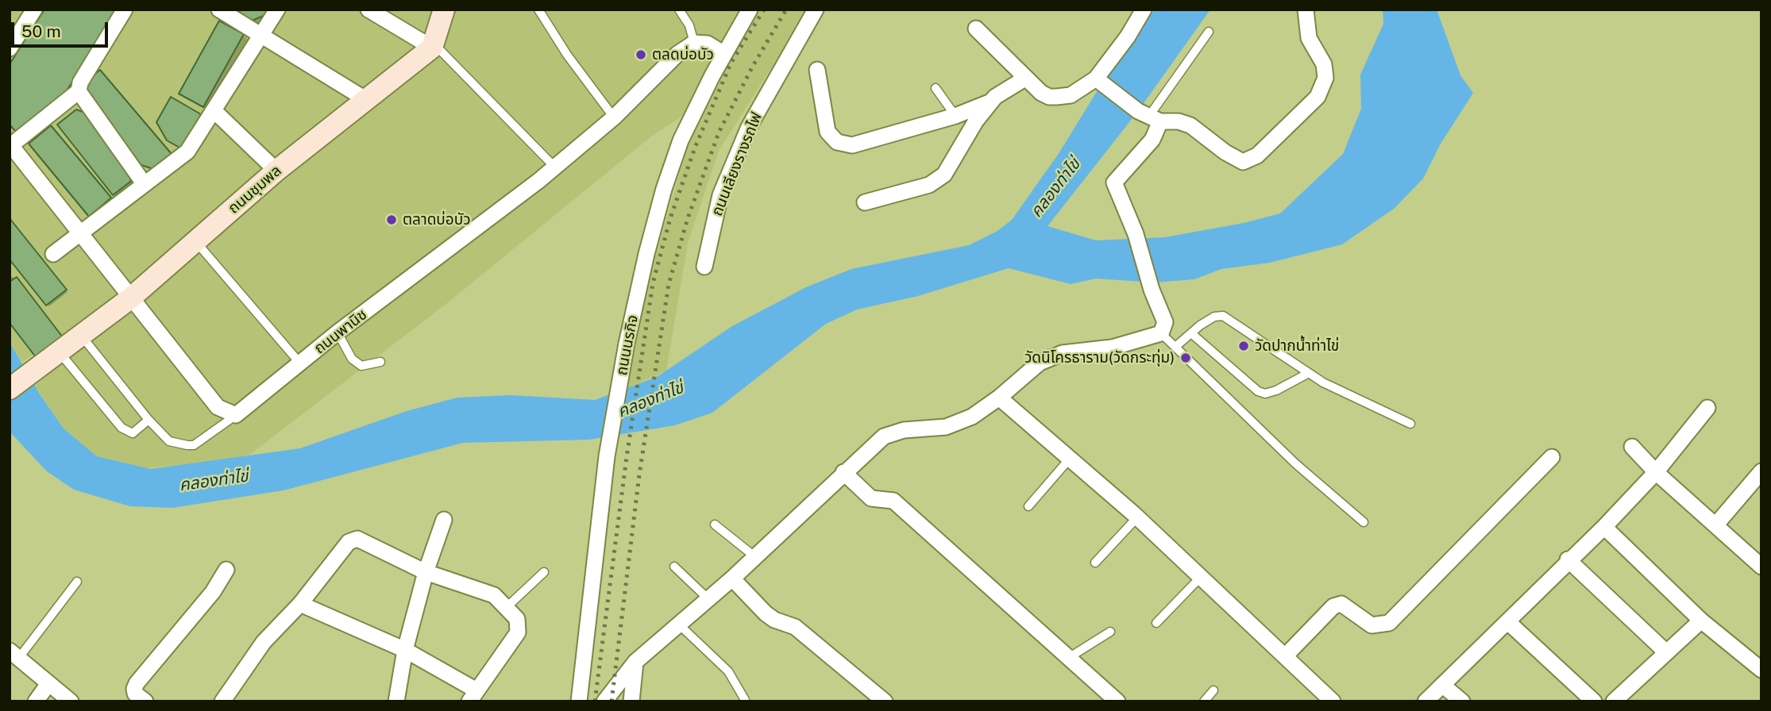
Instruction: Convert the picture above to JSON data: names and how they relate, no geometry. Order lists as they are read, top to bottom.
{
  "streets": {
    "main road": ["ถนนชุมพล"],
    "street": ["ถนนเลียงรางรถไฟ", "ถนนพานิช", "ถนนนรกิจ"]
  },
  "water": ["คลองท่าไข่"],
  "places": [
    "ตลดบ่อบัว",
    "ตลาดบ่อบัว",
    "วัดปากน้ำท่าไข่",
    "วัดนิโครธาราม(วัดกระทุ่ม)"
  ],
  "scale_bar": "50 m"
}
